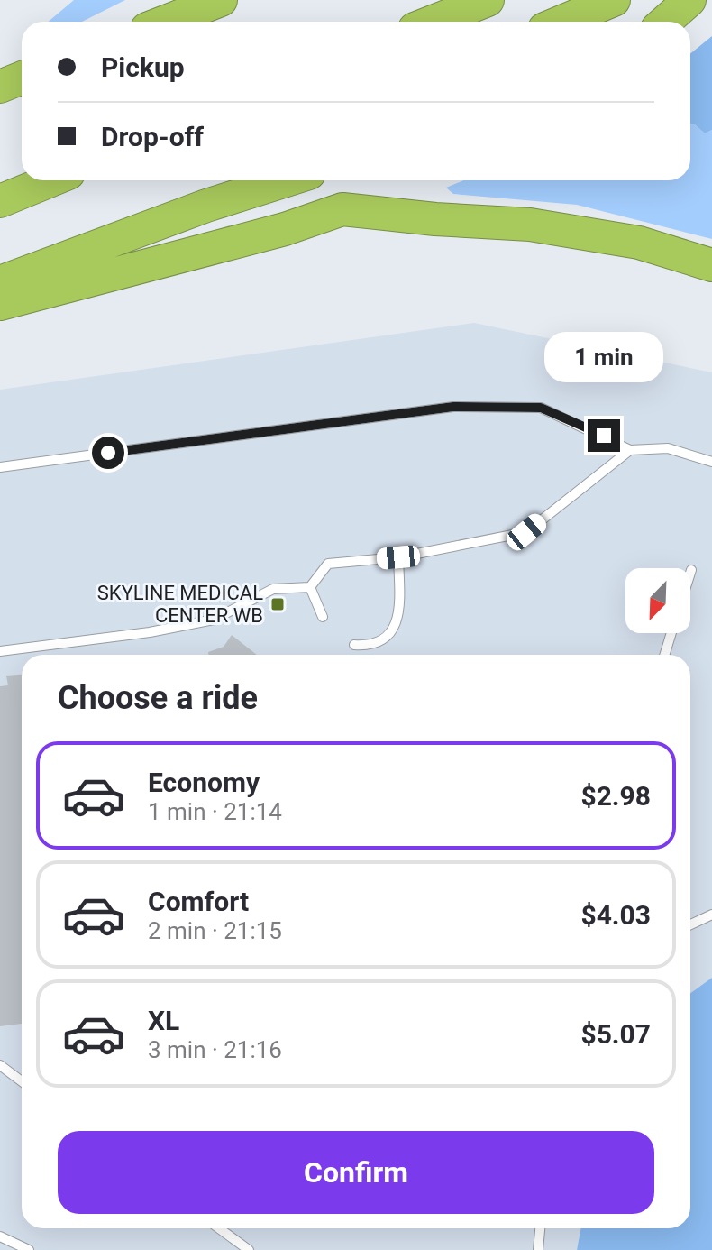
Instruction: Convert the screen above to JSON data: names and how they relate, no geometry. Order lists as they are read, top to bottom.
{
  "places": {
    "transit": ["SKYLINE MEDICAL CENTER WB"]
  },
  "north": "bottom left",
  "page": {
    "banner": ["Pickup", "Drop-off"],
    "bubble": "1 min",
    "heading": "Choose a ride",
    "list": [
      {
        "name": "Economy",
        "note": "1 min · 21:14",
        "value": "$2.98"
      },
      {
        "name": "Comfort",
        "note": "2 min · 21:15",
        "value": "$4.03"
      },
      {
        "name": "XL",
        "note": "3 min · 21:16",
        "value": "$5.07"
      }
    ],
    "buttons": "Confirm"
  }
}
